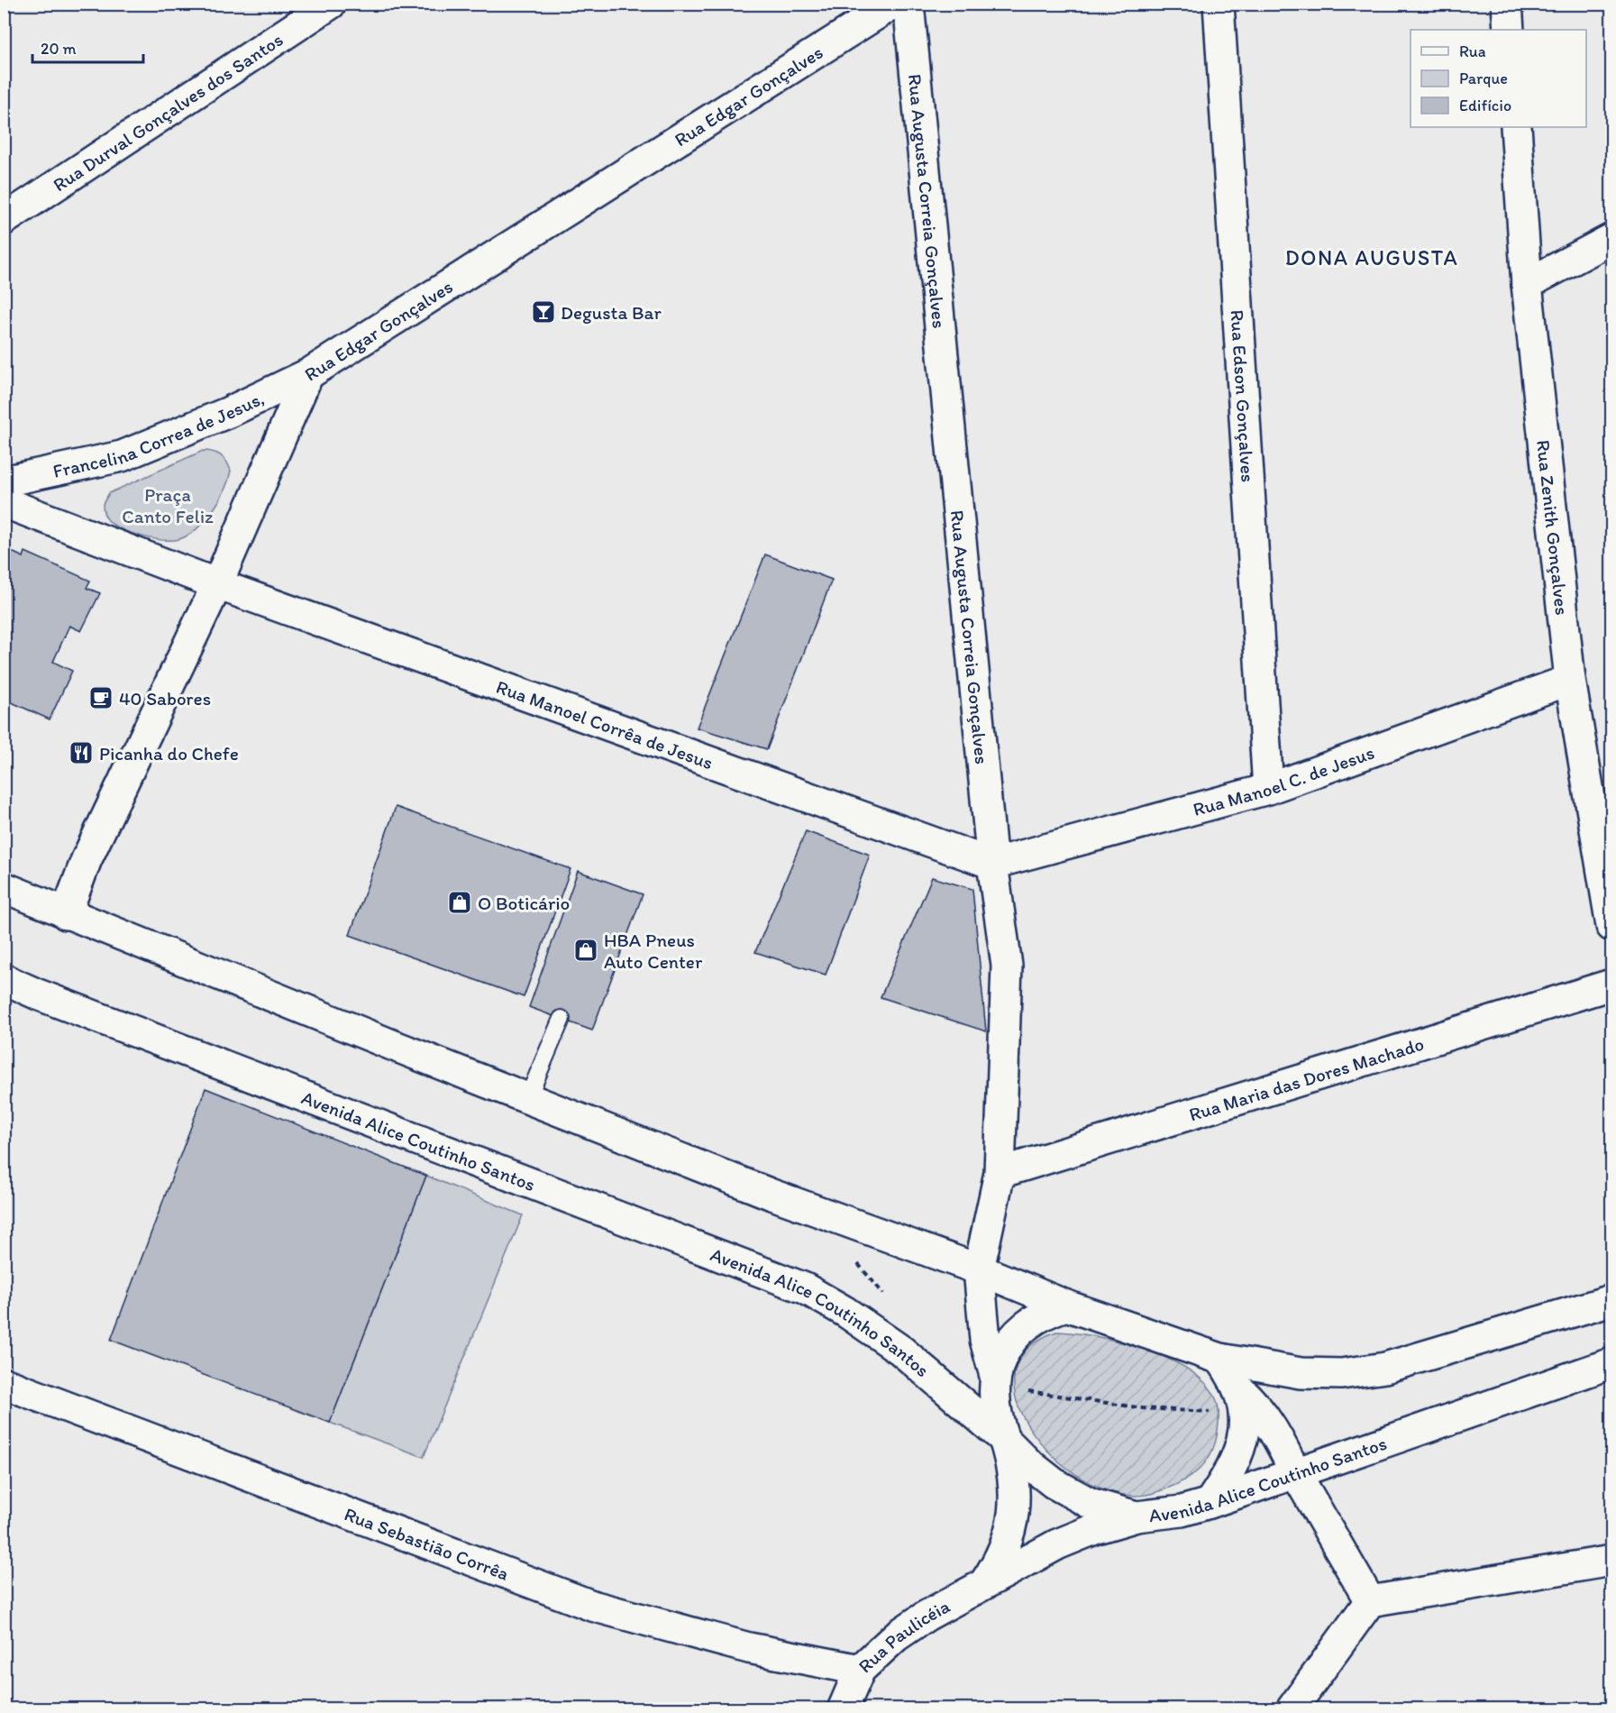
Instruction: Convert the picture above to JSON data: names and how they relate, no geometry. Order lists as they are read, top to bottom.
{
  "streets": {
    "street": [
      "Rua Edgar Gonçalves",
      "Rua Durval Gonçalves dos Santos",
      "Rua Augusta Correia Gonçalves",
      "Rua Edson Gonçalves",
      "Francelina Correa de Jesus,",
      "Rua Zenith Gonçalves",
      "Rua Manoel Corrêa de Jesus",
      "Rua Manoel C. de Jesus",
      "Rua Maria das Dores Machado",
      "Avenida Alice Coutinho Santos",
      "Rua Sebastião Corrêa",
      "Rua Paulicéia"
    ]
  },
  "crossings": [
    ["Rua Edgar Gonçalves", "Francelina Correa de Jesus,"],
    ["Rua Edgar Gonçalves", "Rua Manoel Corrêa de Jesus"],
    ["Rua Augusta Correia Gonçalves", "Rua Manoel Corrêa de Jesus"],
    ["Rua Augusta Correia Gonçalves", "Rua Manoel C. de Jesus"],
    ["Rua Augusta Correia Gonçalves", "Rua Maria das Dores Machado"],
    ["Rua Augusta Correia Gonçalves", "Rua Paulicéia"],
    ["Rua Edson Gonçalves", "Rua Manoel C. de Jesus"],
    ["Rua Zenith Gonçalves", "Rua Manoel C. de Jesus"],
    ["Rua Manoel Corrêa de Jesus", "Rua Manoel C. de Jesus"],
    ["Avenida Alice Coutinho Santos", "Rua Paulicéia"],
    ["Rua Sebastião Corrêa", "Rua Paulicéia"]
  ],
  "districts": ["DONA AUGUSTA"],
  "parks": ["Praça Canto Feliz"],
  "places": {
    "bar": ["Degusta Bar"],
    "cafe": ["40 Sabores"],
    "restaurant": ["Picanha do Chefe"],
    "shop": ["O Boticário", "HBA Pneus Auto Center"]
  },
  "legend": ["Rua", "Parque", "Edifício"],
  "scale_bar": "20 m"
}
